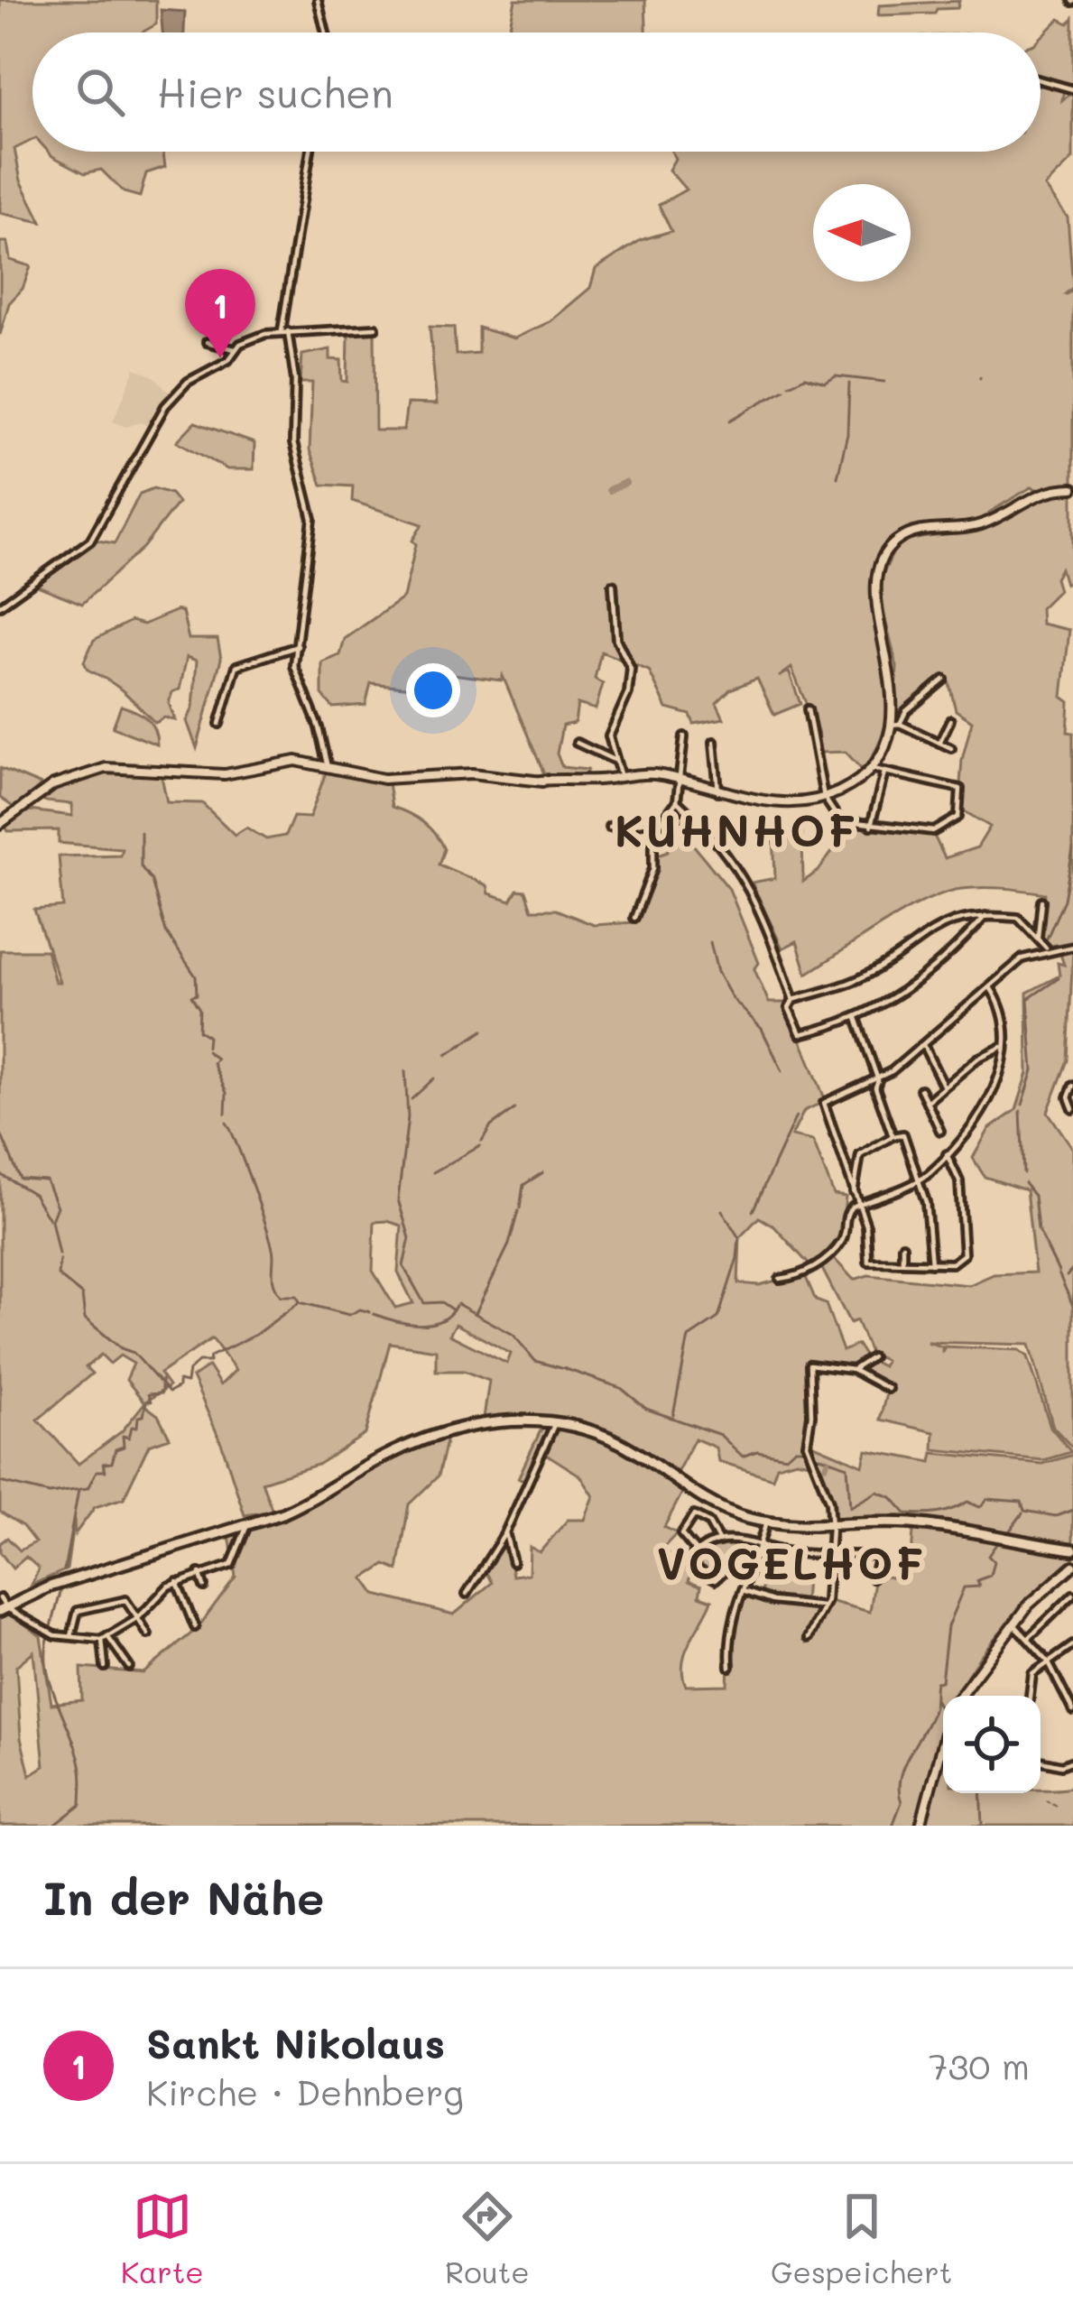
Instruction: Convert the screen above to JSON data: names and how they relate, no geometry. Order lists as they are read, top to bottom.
{
  "districts": ["KUHNHOF", "VOGELHOF"],
  "north": "left",
  "page": {
    "search": "Hier suchen",
    "pins": "1",
    "heading": "In der Nähe",
    "list": [
      {
        "mark": "1",
        "name": "Sankt Nikolaus",
        "note": "Kirche · Dehnberg",
        "value": "730 m"
      }
    ],
    "nav": ["Karte", "Route", "Gespeichert"]
  }
}
